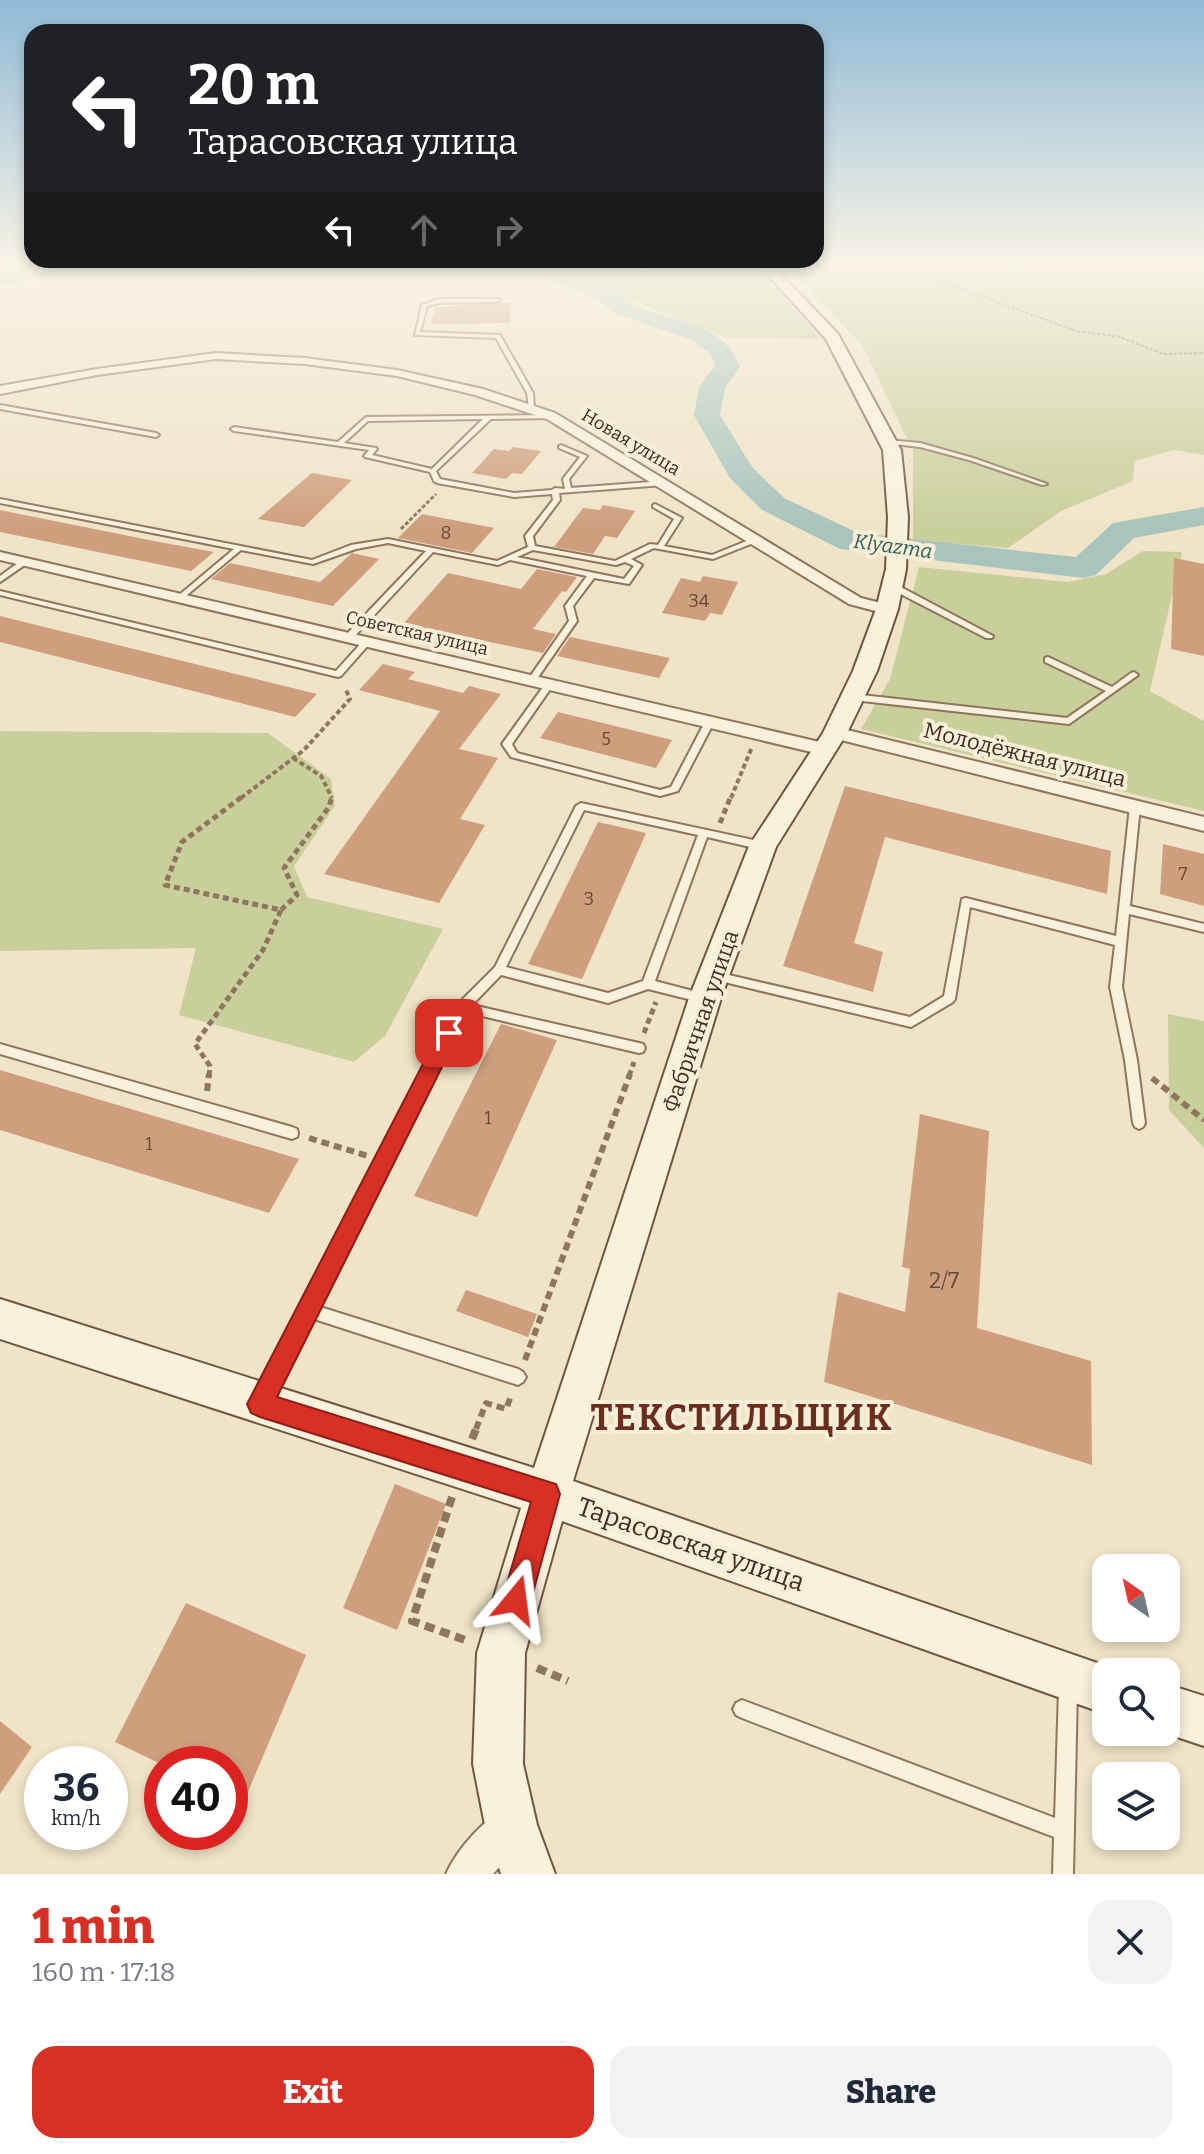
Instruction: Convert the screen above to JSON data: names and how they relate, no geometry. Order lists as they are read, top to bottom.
{
  "streets": {
    "street": [
      "Новая улица",
      "Советская улица",
      "Молодёжная улица",
      "Фабричная улица",
      "Тарасовская улица"
    ]
  },
  "crossings": [
    ["Новая улица", "Фабричная улица"],
    ["Советская улица", "Молодёжная улица"],
    ["Советская улица", "Фабричная улица"],
    ["Молодёжная улица", "Фабричная улица"],
    ["Фабричная улица", "Тарасовская улица"]
  ],
  "districts": ["ТЕКСТИЛЬЩИК"],
  "water": ["Klyazma"],
  "house_numbers": [
    "8",
    "34",
    "5",
    "7",
    "3",
    "1",
    "1",
    "2/7"
  ],
  "north": "top left",
  "page": {
    "turn": ["20 m", "Тарасовская улица"],
    "speed": "36 km/h",
    "limit": "40",
    "heading": ["1 min", "160 m · 17:18"],
    "buttons": ["Exit", "Share"]
  }
}
